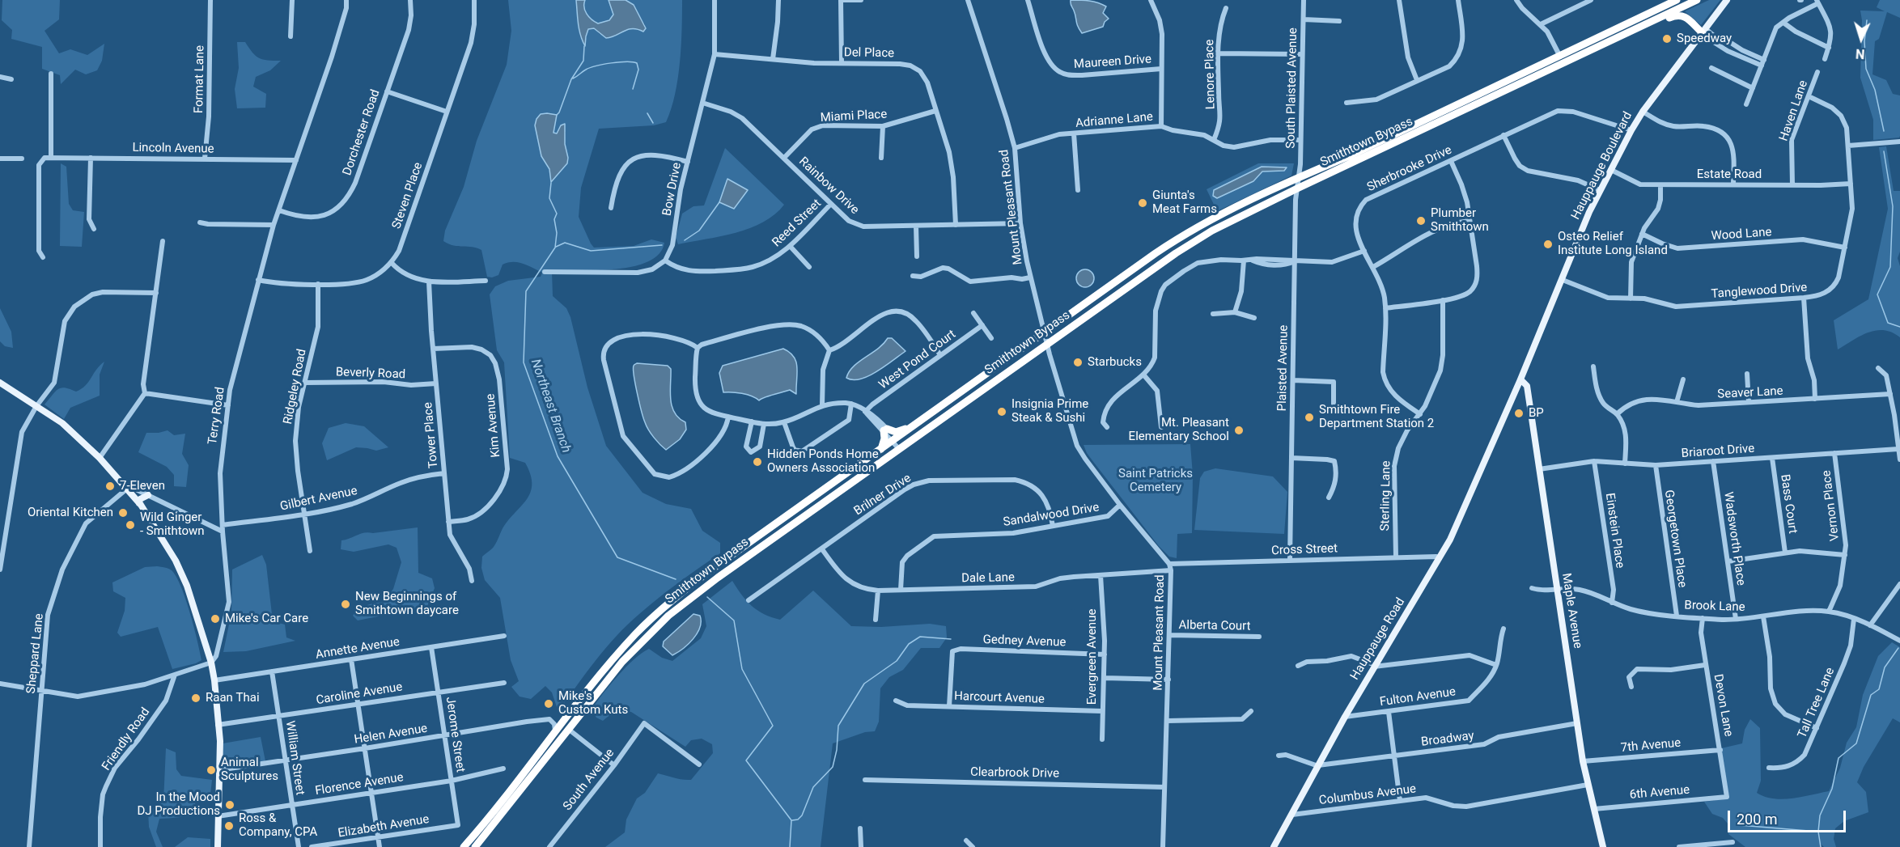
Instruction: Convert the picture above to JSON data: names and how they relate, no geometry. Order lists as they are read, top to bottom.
{
  "streets": {
    "highway": ["Smithtown Bypass"],
    "main road": ["Hauppauge Boulevard", "Maple Avenue", "Hauppauge Road"],
    "street": [
      "Del Place",
      "Maureen Drive",
      "Lenore Place",
      "Format Lane",
      "South Plaisted Avenue",
      "Haven Lane",
      "Miami Place",
      "Adrianne Lane",
      "Dorchester Road",
      "Lincoln Avenue",
      "Sherbrooke Drive",
      "Estate Road",
      "Rainbow Drive",
      "Bow Drive",
      "Steven Place",
      "Mount Pleasant Road",
      "Reed Street",
      "Wood Lane",
      "Tanglewood Drive",
      "West Pond Court",
      "Plaisted Avenue",
      "Beverly Road",
      "Ridgeley Road",
      "Seaver Lane",
      "Terry Road",
      "Kim Avenue",
      "Tower Place",
      "Briaroot Drive",
      "Brilner Drive",
      "Sterling Lane",
      "Gilbert Avenue",
      "Bass Court",
      "Vernon Place",
      "Sandalwood Drive",
      "Einstein Place",
      "Georgetown Place",
      "Wadsworth Place",
      "Cross Street",
      "Dale Lane",
      "Brook Lane",
      "Alberta Court",
      "Gedney Avenue",
      "Annette Avenue",
      "Sheppard Lane",
      "Evergreen Avenue",
      "Caroline Avenue",
      "Fulton Avenue",
      "Harcourt Avenue",
      "Tall Tree Lane",
      "Devon Lane",
      "Helen Avenue",
      "Jerome Street",
      "Friendly Road",
      "Broadway",
      "7th Avenue",
      "William Street",
      "Clearbrook Drive",
      "South Avenue",
      "Florence Avenue",
      "6th Avenue",
      "Columbus Avenue",
      "Elizabeth Avenue"
    ]
  },
  "crossings": [
    ["Del Place", "Miami Place"],
    ["Del Place", "Rainbow Drive"],
    ["Del Place", "Bow Drive"],
    ["Lenore Place", "Adrianne Lane"],
    ["Format Lane", "Lincoln Avenue"],
    ["South Plaisted Avenue", "Adrianne Lane"],
    ["South Plaisted Avenue", "Smithtown Bypass"],
    ["South Plaisted Avenue", "Plaisted Avenue"],
    ["Haven Lane", "Estate Road"],
    ["Haven Lane", "Tanglewood Drive"],
    ["Miami Place", "Rainbow Drive"],
    ["Adrianne Lane", "Mount Pleasant Road"],
    ["Dorchester Road", "Terry Road"],
    ["Smithtown Bypass", "Mount Pleasant Road"],
    ["Smithtown Bypass", "Plaisted Avenue"],
    ["Smithtown Bypass", "Helen Avenue"],
    ["Lincoln Avenue", "Terry Road"],
    ["Hauppauge Boulevard", "Sherbrooke Drive"],
    ["Hauppauge Boulevard", "Estate Road"],
    ["Hauppauge Boulevard", "Tanglewood Drive"],
    ["Hauppauge Boulevard", "Maple Avenue"],
    ["Hauppauge Boulevard", "Hauppauge Road"],
    ["Sherbrooke Drive", "Sterling Lane"],
    ["Estate Road", "Tanglewood Drive"],
    ["Rainbow Drive", "Bow Drive"],
    ["Rainbow Drive", "Mount Pleasant Road"],
    ["Rainbow Drive", "Reed Street"],
    ["Bow Drive", "Reed Street"],
    ["Steven Place", "Ridgeley Road"],
    ["Steven Place", "Terry Road"],
    ["Mount Pleasant Road", "Sandalwood Drive"],
    ["Mount Pleasant Road", "Cross Street"],
    ["Mount Pleasant Road", "Dale Lane"],
    ["Mount Pleasant Road", "Alberta Court"],
    ["Mount Pleasant Road", "Clearbrook Drive"],
    ["Wood Lane", "Tanglewood Drive"],
    ["Plaisted Avenue", "Cross Street"],
    ["Beverly Road", "Ridgeley Road"],
    ["Beverly Road", "Tower Place"],
    ["Ridgeley Road", "Gilbert Avenue"],
    ["Terry Road", "Gilbert Avenue"],
    ["Kim Avenue", "Tower Place"],
    ["Tower Place", "Gilbert Avenue"],
    ["Briaroot Drive", "Bass Court"],
    ["Briaroot Drive", "Vernon Place"],
    ["Briaroot Drive", "Einstein Place"],
    ["Briaroot Drive", "Georgetown Place"],
    ["Briaroot Drive", "Wadsworth Place"],
    ["Briaroot Drive", "Maple Avenue"],
    ["Brilner Drive", "Sandalwood Drive"],
    ["Brilner Drive", "Dale Lane"],
    ["Sterling Lane", "Cross Street"],
    ["Vernon Place", "Brook Lane"],
    ["Sandalwood Drive", "Dale Lane"],
    ["Einstein Place", "Brook Lane"],
    ["Georgetown Place", "Brook Lane"],
    ["Wadsworth Place", "Brook Lane"],
    ["Cross Street", "Hauppauge Road"],
    ["Dale Lane", "Evergreen Avenue"],
    ["Brook Lane", "Maple Avenue"],
    ["Brook Lane", "Tall Tree Lane"],
    ["Brook Lane", "Devon Lane"],
    ["Maple Avenue", "Broadway"],
    ["Maple Avenue", "7th Avenue"],
    ["Maple Avenue", "6th Avenue"],
    ["Maple Avenue", "Columbus Avenue"],
    ["Hauppauge Road", "Fulton Avenue"],
    ["Hauppauge Road", "Broadway"],
    ["Hauppauge Road", "Columbus Avenue"],
    ["Gedney Avenue", "Evergreen Avenue"],
    ["Gedney Avenue", "Harcourt Avenue"],
    ["Annette Avenue", "Jerome Street"],
    ["Annette Avenue", "William Street"],
    ["Evergreen Avenue", "Harcourt Avenue"],
    ["Caroline Avenue", "Jerome Street"],
    ["Caroline Avenue", "William Street"],
    ["Devon Lane", "7th Avenue"],
    ["Devon Lane", "6th Avenue"],
    ["Helen Avenue", "Jerome Street"],
    ["Helen Avenue", "William Street"],
    ["Jerome Street", "Florence Avenue"],
    ["Jerome Street", "Elizabeth Avenue"],
    ["William Street", "Florence Avenue"]
  ],
  "water": ["Northeast Branch"],
  "parks": ["Saint Patricks Cemetery"],
  "places": [
    "Speedway",
    "Giunta's Meat Farms",
    "Plumber Smithtown",
    "Osteo Relief Institute Long Island",
    "Starbucks",
    "Insignia Prime Steak & Sushi",
    "BP",
    "Smithtown Fire Department Station 2",
    "Mt. Pleasant Elementary School",
    "Hidden Ponds Home Owners Association",
    "7-Eleven",
    "Oriental Kitchen",
    "Wild Ginger - Smithtown",
    "New Beginnings of Smithtown daycare",
    "Mike's Car Care",
    "Raan Thai",
    "Mike's Custom Kuts",
    "Animal Sculptures",
    "In the Mood DJ Productions",
    "Ross & Company, CPA"
  ],
  "scale_bar": "200 m",
  "north": "bottom"
}
